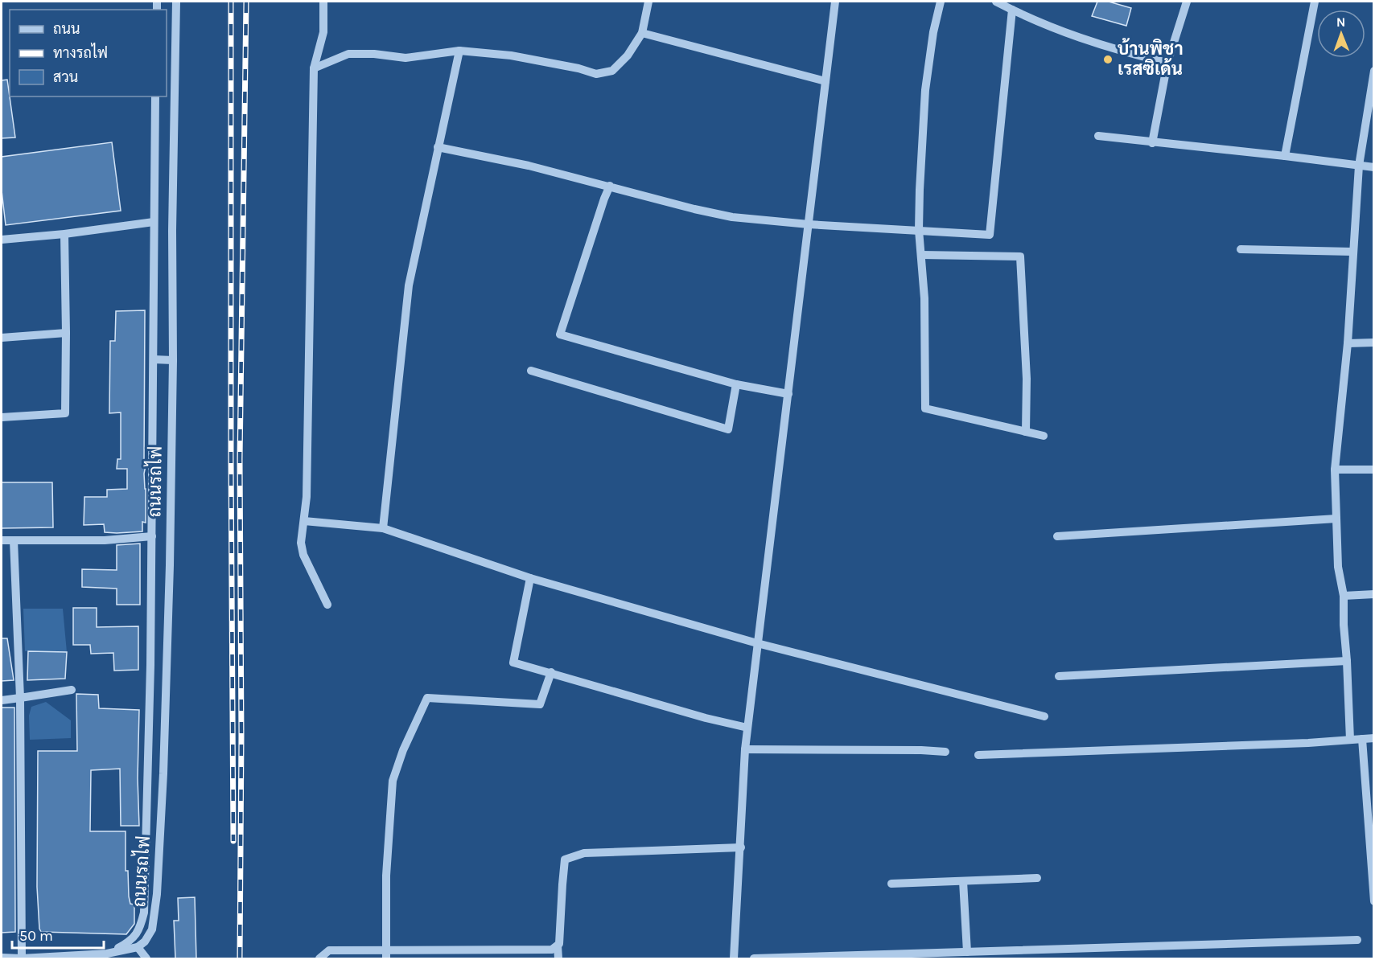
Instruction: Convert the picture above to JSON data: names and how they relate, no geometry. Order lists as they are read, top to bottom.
{
  "streets": {
    "street": ["ถนนรถไฟ"]
  },
  "places": ["บ้านพิชา เรสซิเด้น"],
  "legend": ["ถนน", "ทางรถไฟ", "สวน"],
  "scale_bar": "50 m",
  "north": "top"
}
